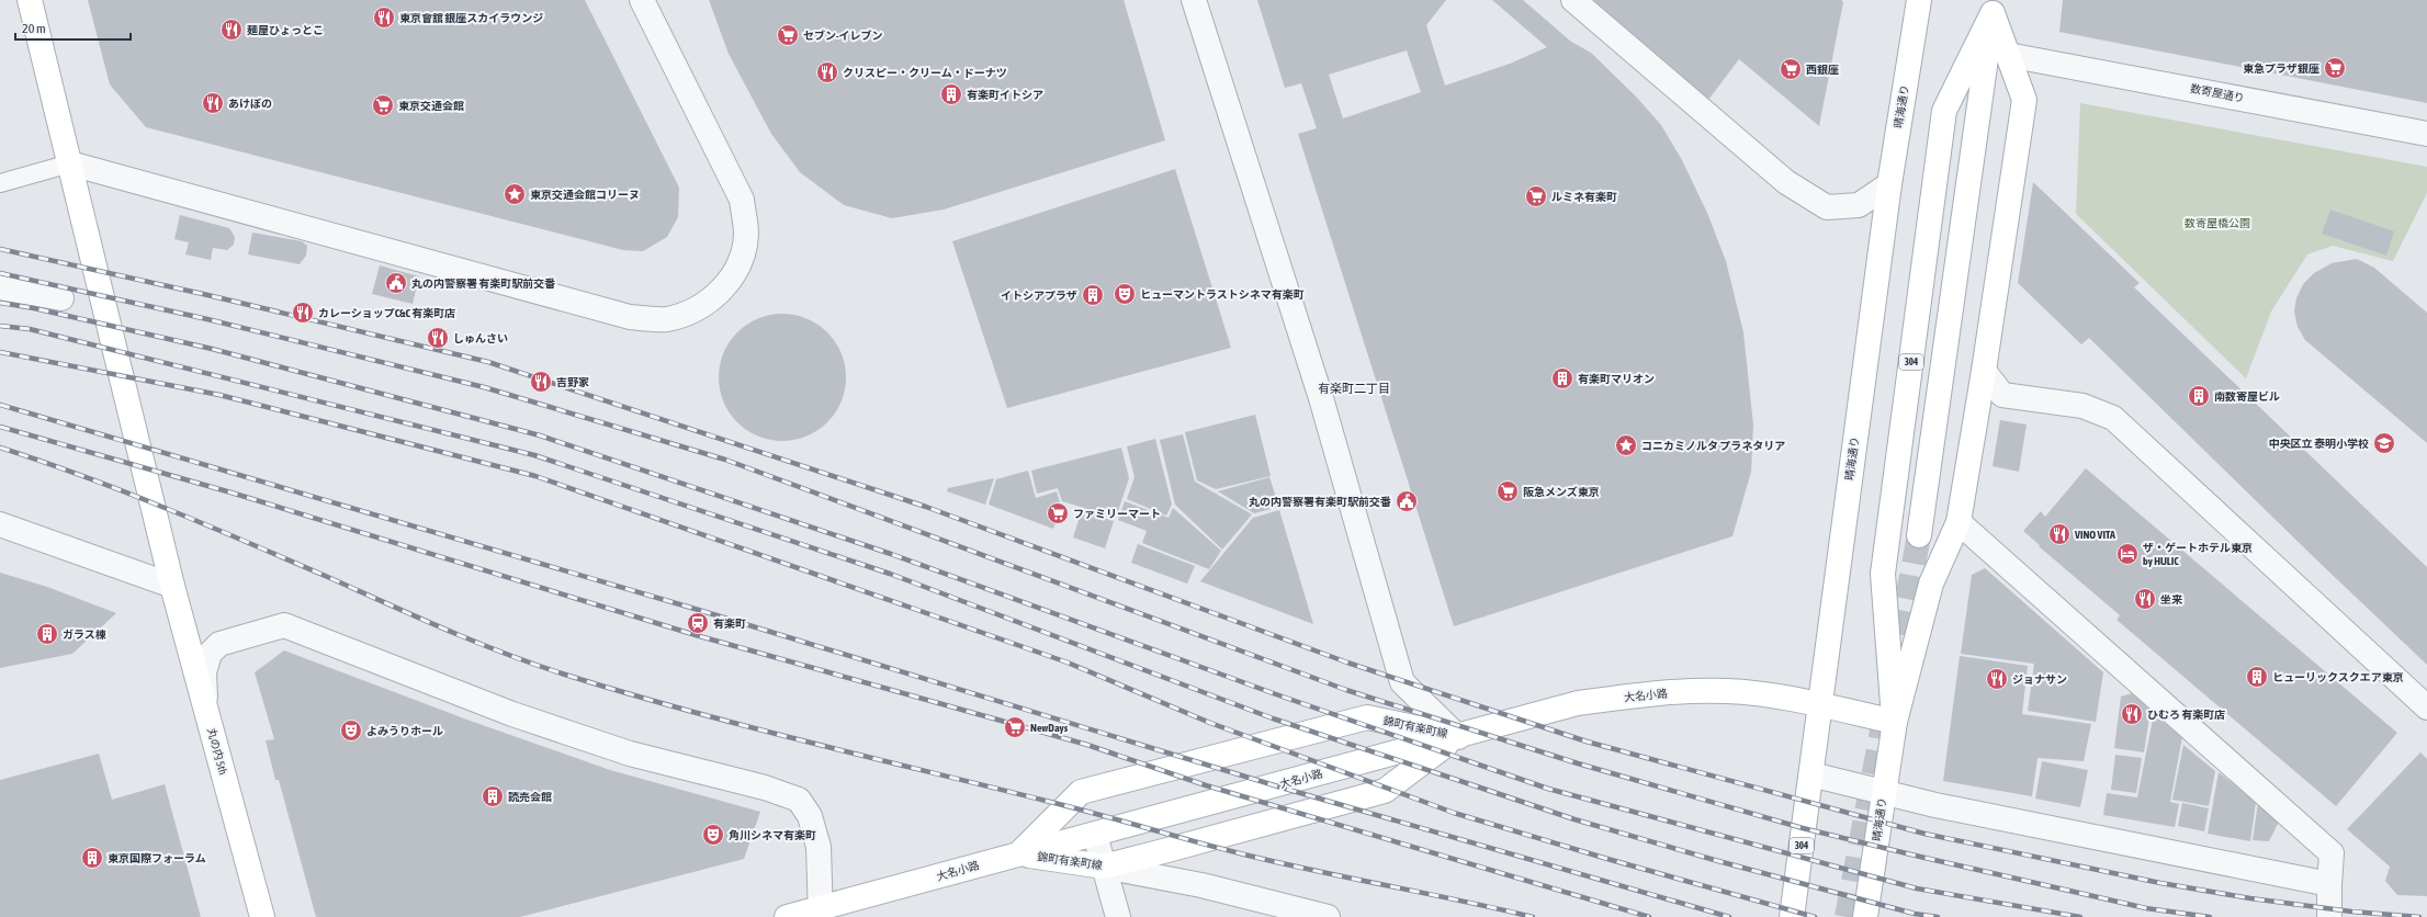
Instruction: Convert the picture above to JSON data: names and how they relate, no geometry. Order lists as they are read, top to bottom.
{
  "streets": {
    "main road": [
      "晴海通り",
      "304",
      "大名小路",
      "錦町有楽町線",
      "丸の内 5th"
    ],
    "street": ["数寄屋通り"]
  },
  "crossings": [
    ["数寄屋通り", "304"],
    ["晴海通り", "304"],
    ["晴海通り", "大名小路"],
    ["大名小路", "錦町有楽町線"]
  ],
  "districts": ["有楽町二丁目"],
  "parks": ["数寄屋橋公園"],
  "places": {
    "restaurant": [
      "東京會舘 銀座スカイラウンジ",
      "麺屋ひょっとこ",
      "クリスピー・クリーム・ドーナツ",
      "あけぼの",
      "カレーショップC&C 有楽町店",
      "しゅんさい",
      "吉野家",
      "VINO VITA",
      "坐来",
      "ジョナサン",
      "ひむろ 有楽町店"
    ],
    "supermarket": [
      "セブン-イレブン",
      "東急プラザ銀座",
      "西銀座",
      "東京交通会館",
      "ルミネ有楽町",
      "阪急メンズ東京",
      "ファミリーマート",
      "NewDays"
    ],
    "building": [
      "有楽町イトシア",
      "イトシアプラザ",
      "有楽町マリオン",
      "南数寄屋ビル",
      "ガラス棟",
      "ヒューリックスクエア東京",
      "読売会館",
      "東京国際フォーラム"
    ],
    "place": ["東京交通会館コリーヌ", "コニカミノルタ プラネタリア"],
    "public building": ["丸の内警察署 有楽町駅前交番", "丸の内警察署有楽町駅前交番"],
    "theatre": ["ヒューマントラストシネマ有楽町", "よみうりホール", "角川シネマ有楽町"],
    "school or university": ["中央区立 泰明小学校"],
    "hotel": ["ザ・ゲートホテル東京 by HULIC"],
    "station": ["有楽町"]
  },
  "scale_bar": "20 m"
}
